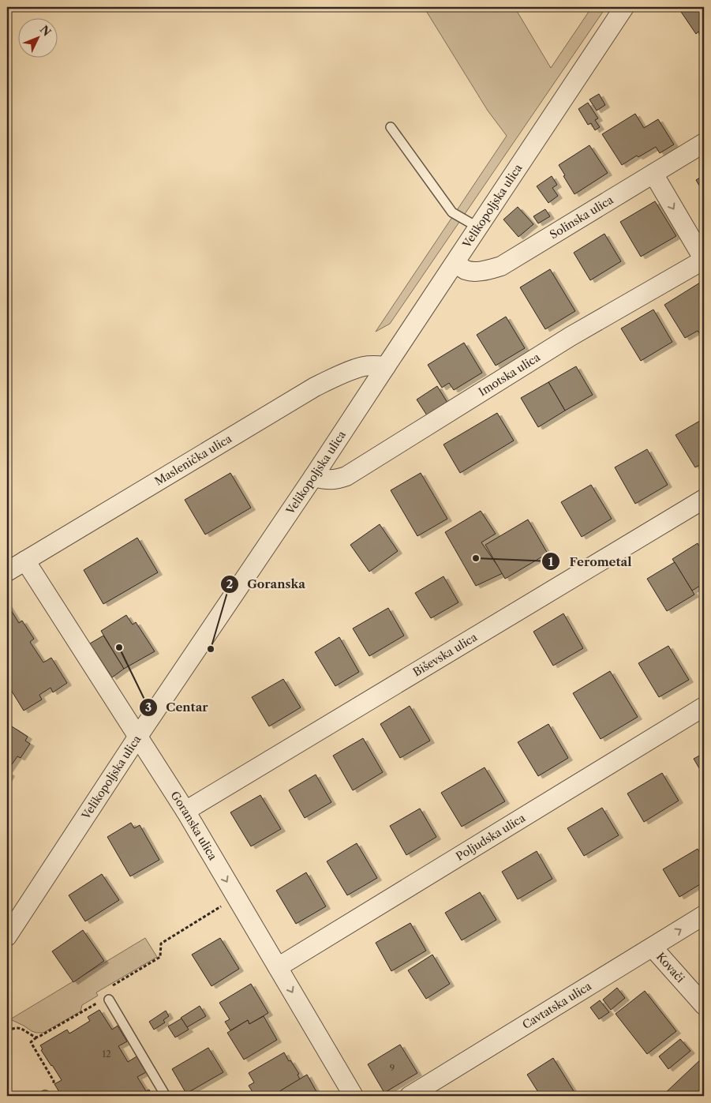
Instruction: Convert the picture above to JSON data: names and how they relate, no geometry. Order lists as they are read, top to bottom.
{
  "streets": {
    "street": [
      "Velikopoljska ulica",
      "Solinska ulica",
      "Imotska ulica",
      "Maslenička ulica",
      "Biševska ulica",
      "Goranska ulica",
      "Poljudska ulica",
      "Kovači",
      "Cavtatska ulica"
    ]
  },
  "crossings": [
    ["Velikopoljska ulica", "Solinska ulica"],
    ["Velikopoljska ulica", "Imotska ulica"],
    ["Velikopoljska ulica", "Maslenička ulica"],
    ["Velikopoljska ulica", "Goranska ulica"],
    ["Maslenička ulica", "Goranska ulica"],
    ["Biševska ulica", "Goranska ulica"],
    ["Goranska ulica", "Poljudska ulica"],
    ["Kovači", "Cavtatska ulica"]
  ],
  "one_way": ["Goranska ulica"],
  "places": ["Ferometal", "Centar", "Goranska"],
  "house_numbers": ["12", "9"],
  "north": "top right"
}
